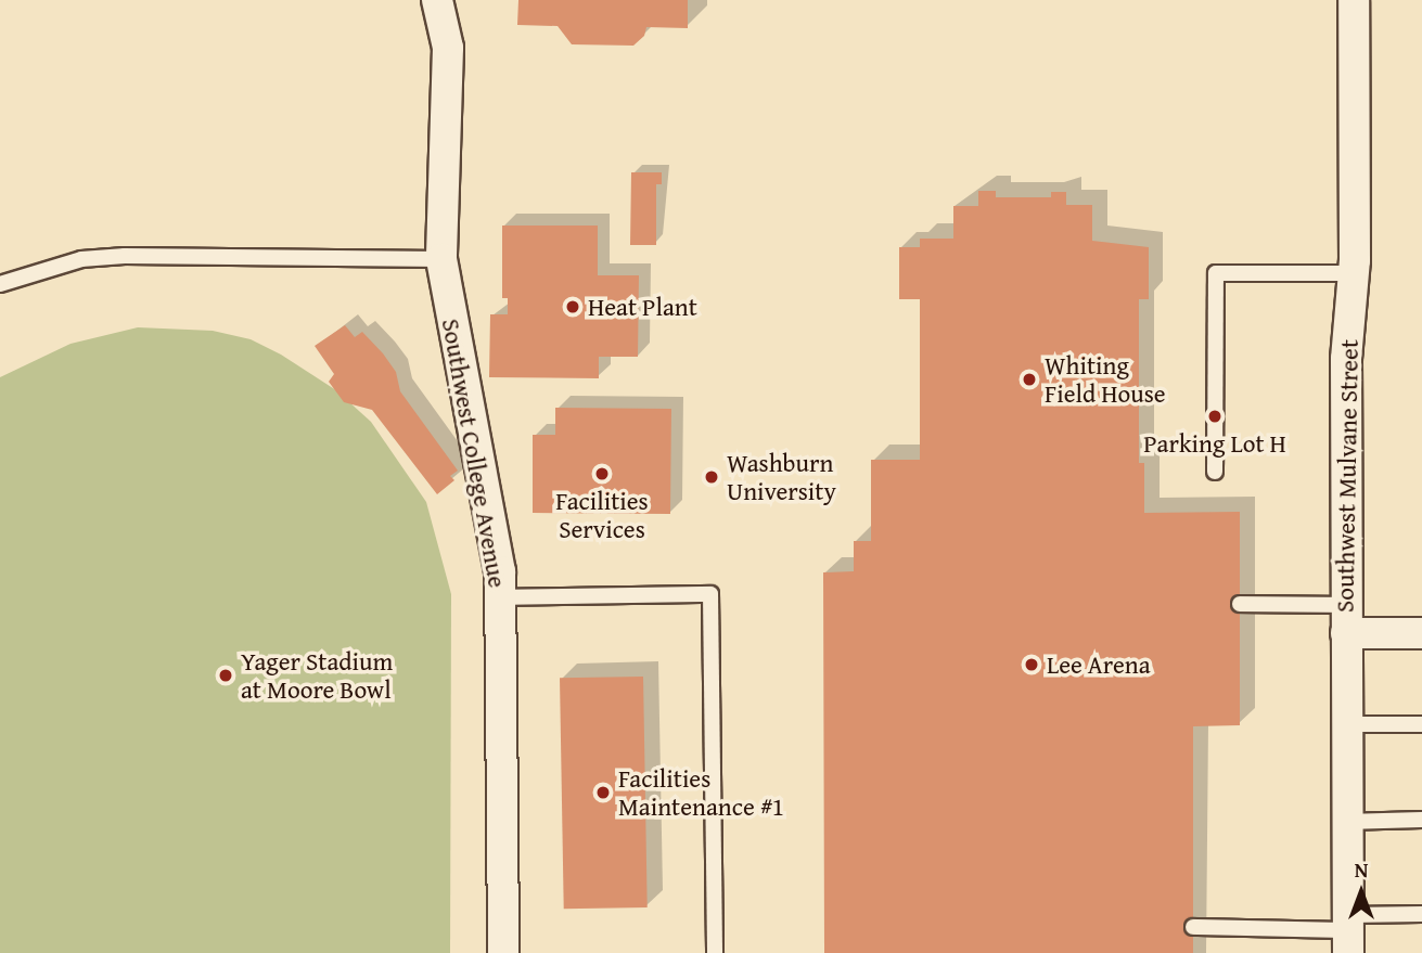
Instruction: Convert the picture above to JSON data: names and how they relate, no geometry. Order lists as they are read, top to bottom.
{
  "streets": {
    "street": ["Southwest College Avenue", "Southwest Mulvane Street"]
  },
  "places": [
    "Heat Plant",
    "Whiting Field House",
    "Parking Lot H",
    "Facilities Services",
    "Washburn University",
    "Lee Arena",
    "Yager Stadium at Moore Bowl",
    "Facilities Maintenance #1"
  ],
  "north": "top"
}
